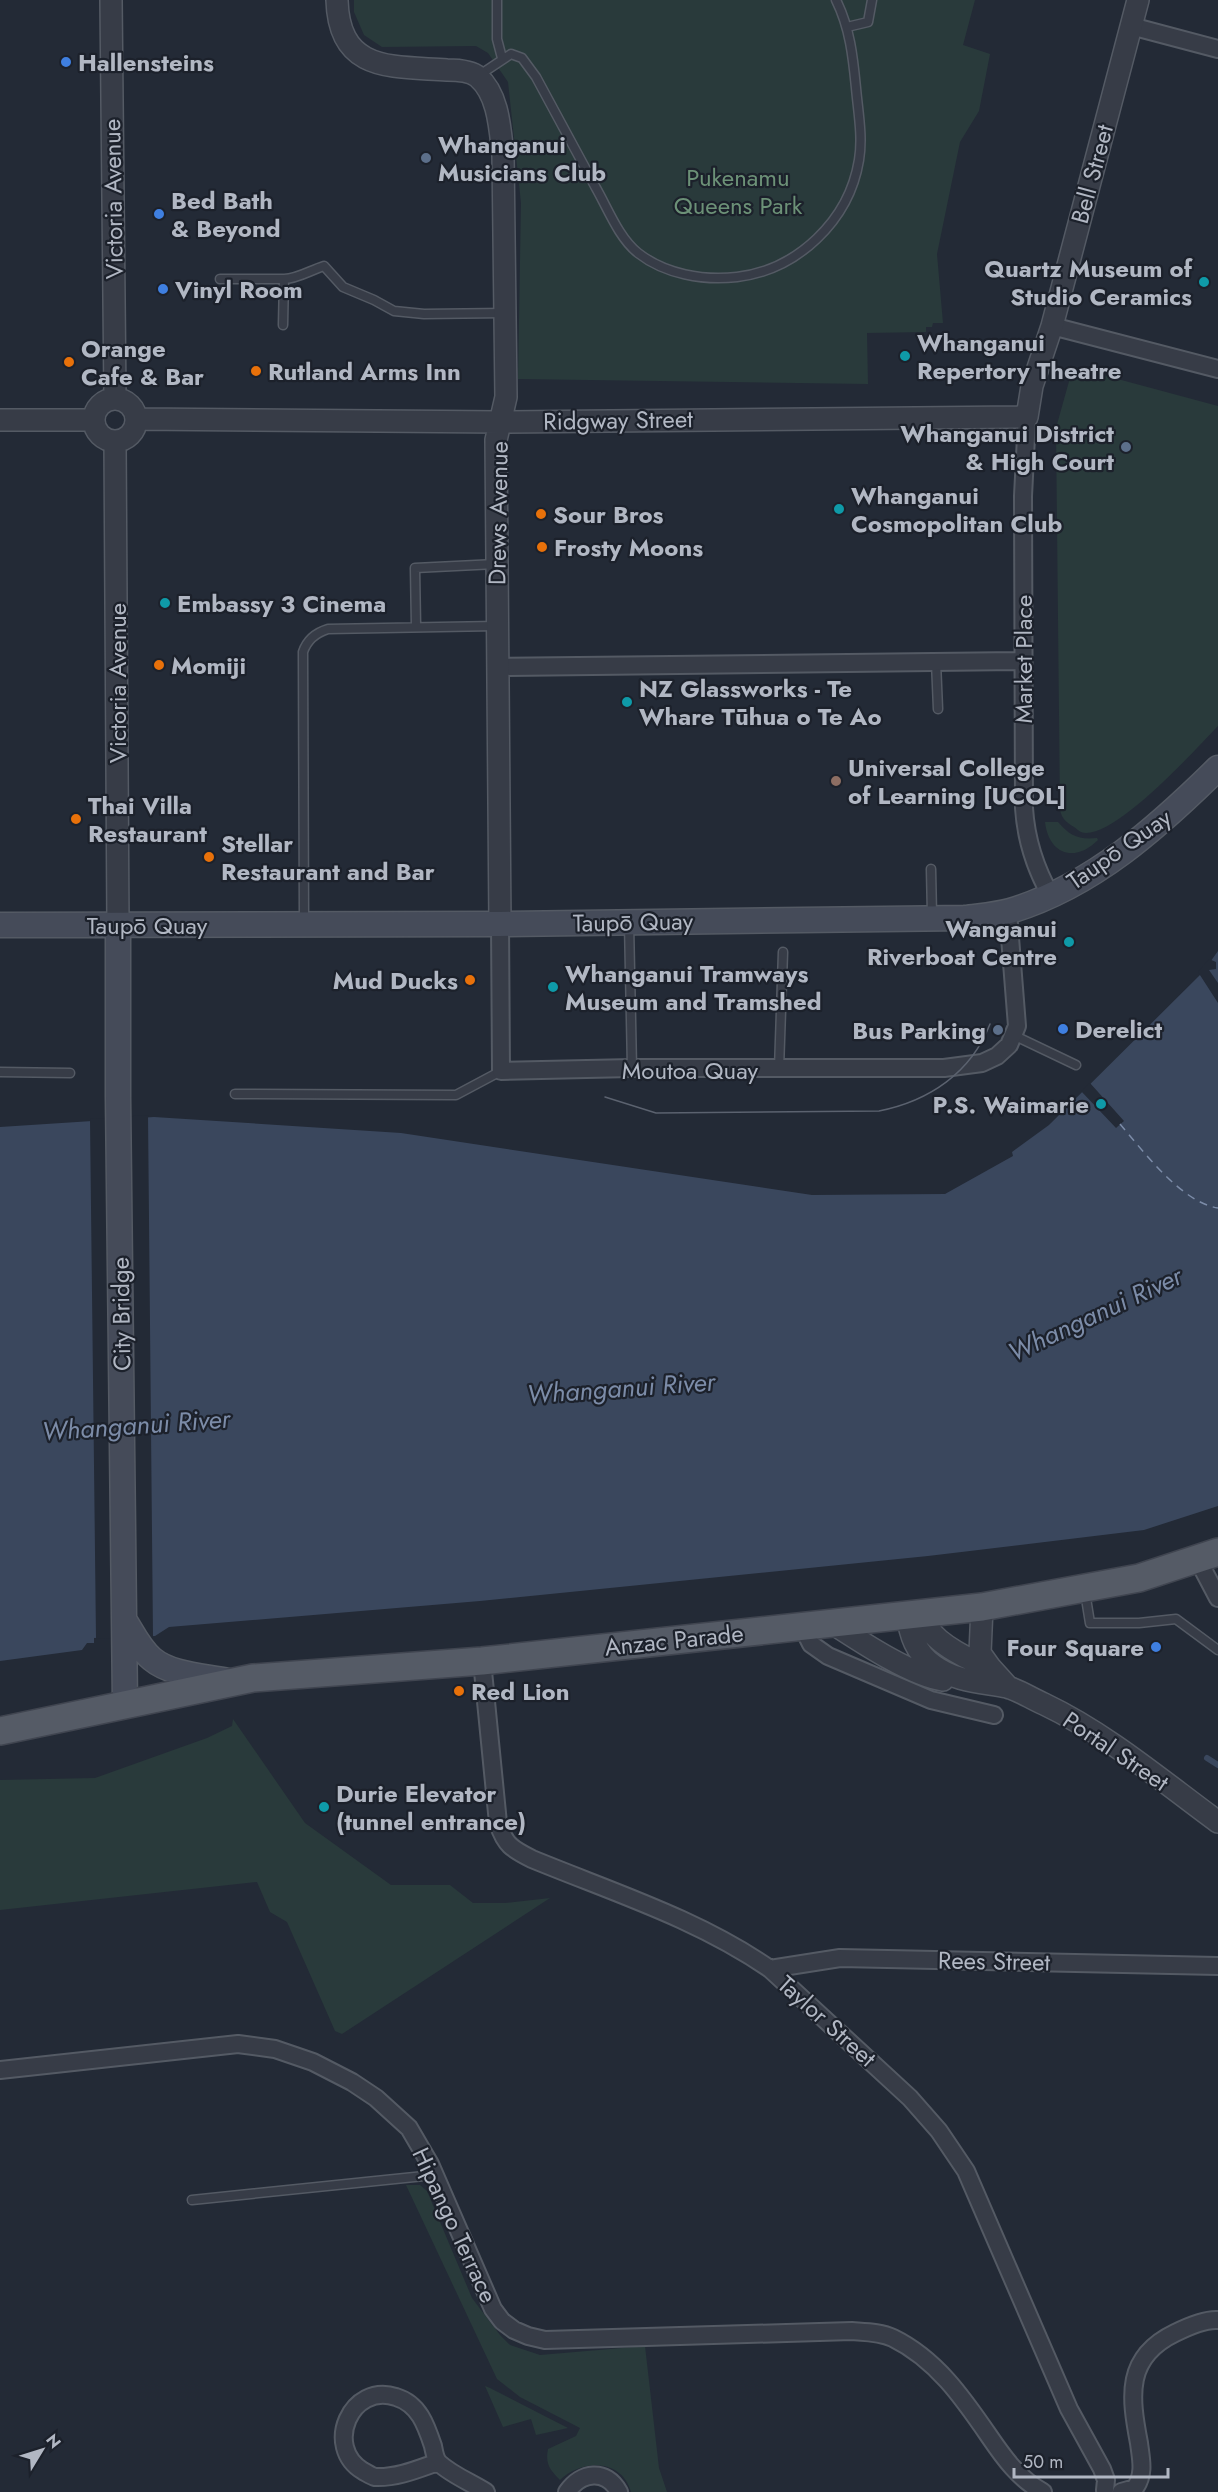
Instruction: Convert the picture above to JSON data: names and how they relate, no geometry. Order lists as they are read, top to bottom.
{
  "streets": {
    "main road": ["Taupō Quay", "City Bridge", "Anzac Parade"],
    "street": [
      "Bell Street",
      "Victoria Avenue",
      "Ridgway Street",
      "Drews Avenue",
      "Market Place",
      "Moutoa Quay",
      "Portal Street",
      "Rees Street",
      "Taylor Street",
      "Hipango Terrace"
    ]
  },
  "crossings": [
    ["Bell Street", "Ridgway Street"],
    ["Bell Street", "Market Place"],
    ["Victoria Avenue", "Ridgway Street"],
    ["Victoria Avenue", "Taupō Quay"],
    ["Victoria Avenue", "City Bridge"],
    ["Ridgway Street", "Drews Avenue"],
    ["Ridgway Street", "Market Place"],
    ["Drews Avenue", "Taupō Quay"],
    ["Drews Avenue", "Moutoa Quay"],
    ["Market Place", "Taupō Quay"],
    ["Taupō Quay", "City Bridge"],
    ["City Bridge", "Anzac Parade"],
    ["Anzac Parade", "Portal Street"],
    ["Anzac Parade", "Taylor Street"],
    ["Rees Street", "Taylor Street"]
  ],
  "water": ["Whanganui River"],
  "parks": ["Pukenamu Queens Park"],
  "places": [
    "Hallensteins",
    "Whanganui Musicians Club",
    "Bed Bath & Beyond",
    "Quartz Museum of Studio Ceramics",
    "Vinyl Room",
    "Whanganui Repertory Theatre",
    "Orange Cafe & Bar",
    "Rutland Arms Inn",
    "Whanganui District & High Court",
    "Whanganui Cosmopolitan Club",
    "Sour Bros",
    "Frosty Moons",
    "Embassy 3 Cinema",
    "Momiji",
    "NZ Glassworks - Te Whare Tūhua o Te Ao",
    "Universal College of Learning [UCOL]",
    "Thai Villa Restaurant",
    "Stellar Restaurant and Bar",
    "Wanganui Riverboat Centre",
    "Mud Ducks",
    "Whanganui Tramways Museum and Tramshed",
    "Derelict",
    "Bus Parking",
    "P.S. Waimarie",
    "Four Square",
    "Red Lion",
    "Durie Elevator (tunnel entrance)"
  ],
  "scale_bar": "50 m",
  "north": "top right"
}
